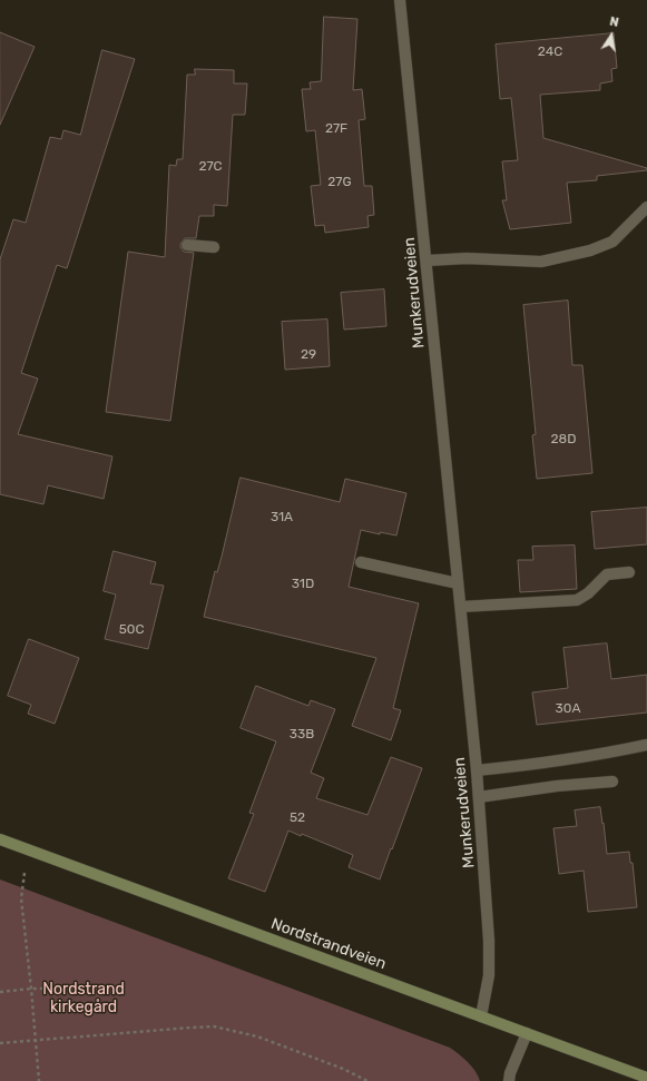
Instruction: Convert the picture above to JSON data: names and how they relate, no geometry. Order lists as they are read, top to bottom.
{
  "streets": {
    "main road": ["Nordstrandveien"],
    "street": ["Munkerudveien"]
  },
  "crossings": [
    ["Munkerudveien", "Nordstrandveien"]
  ],
  "parks": ["Nordstrand kirkegård"],
  "house_numbers": [
    "24C",
    "27F",
    "27C",
    "27G",
    "29",
    "28D",
    "31A",
    "31D",
    "50C",
    "30A",
    "33B",
    "52"
  ],
  "north": "top"
}
